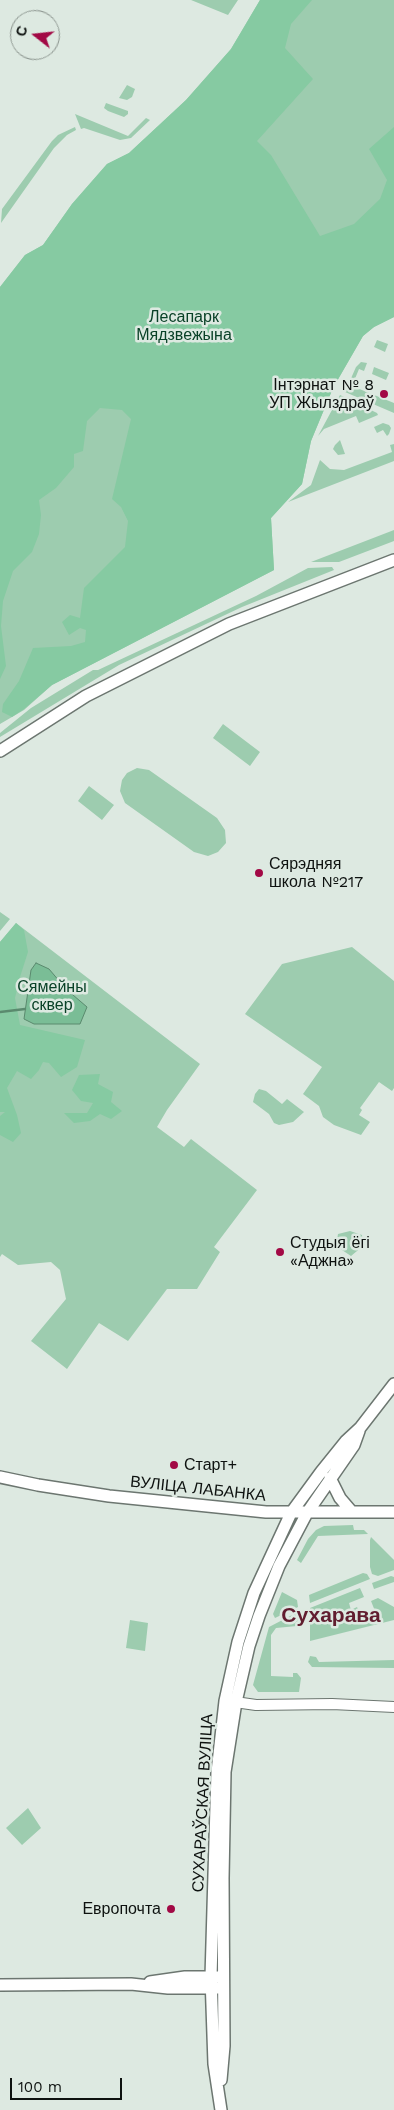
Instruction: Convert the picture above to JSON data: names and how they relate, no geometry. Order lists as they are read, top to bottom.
{
  "streets": {
    "main road": ["ВУЛІЦА ЛАБАНКА", "СУХАРАЎСКАЯ ВУЛІЦА"]
  },
  "crossings": [
    ["ВУЛІЦА ЛАБАНКА", "СУХАРАЎСКАЯ ВУЛІЦА"]
  ],
  "districts": ["Сухарава"],
  "parks": ["Лесапарк Мядзвежына", "Сямейны сквер"],
  "places": [
    "Інтэрнат № 8 УП Жылздраў",
    "Сярэдняя школа №217",
    "Студыя ёгі «Аджна»",
    "Старт+",
    "Европочта"
  ],
  "scale_bar": "100 m",
  "north": "left"
}
